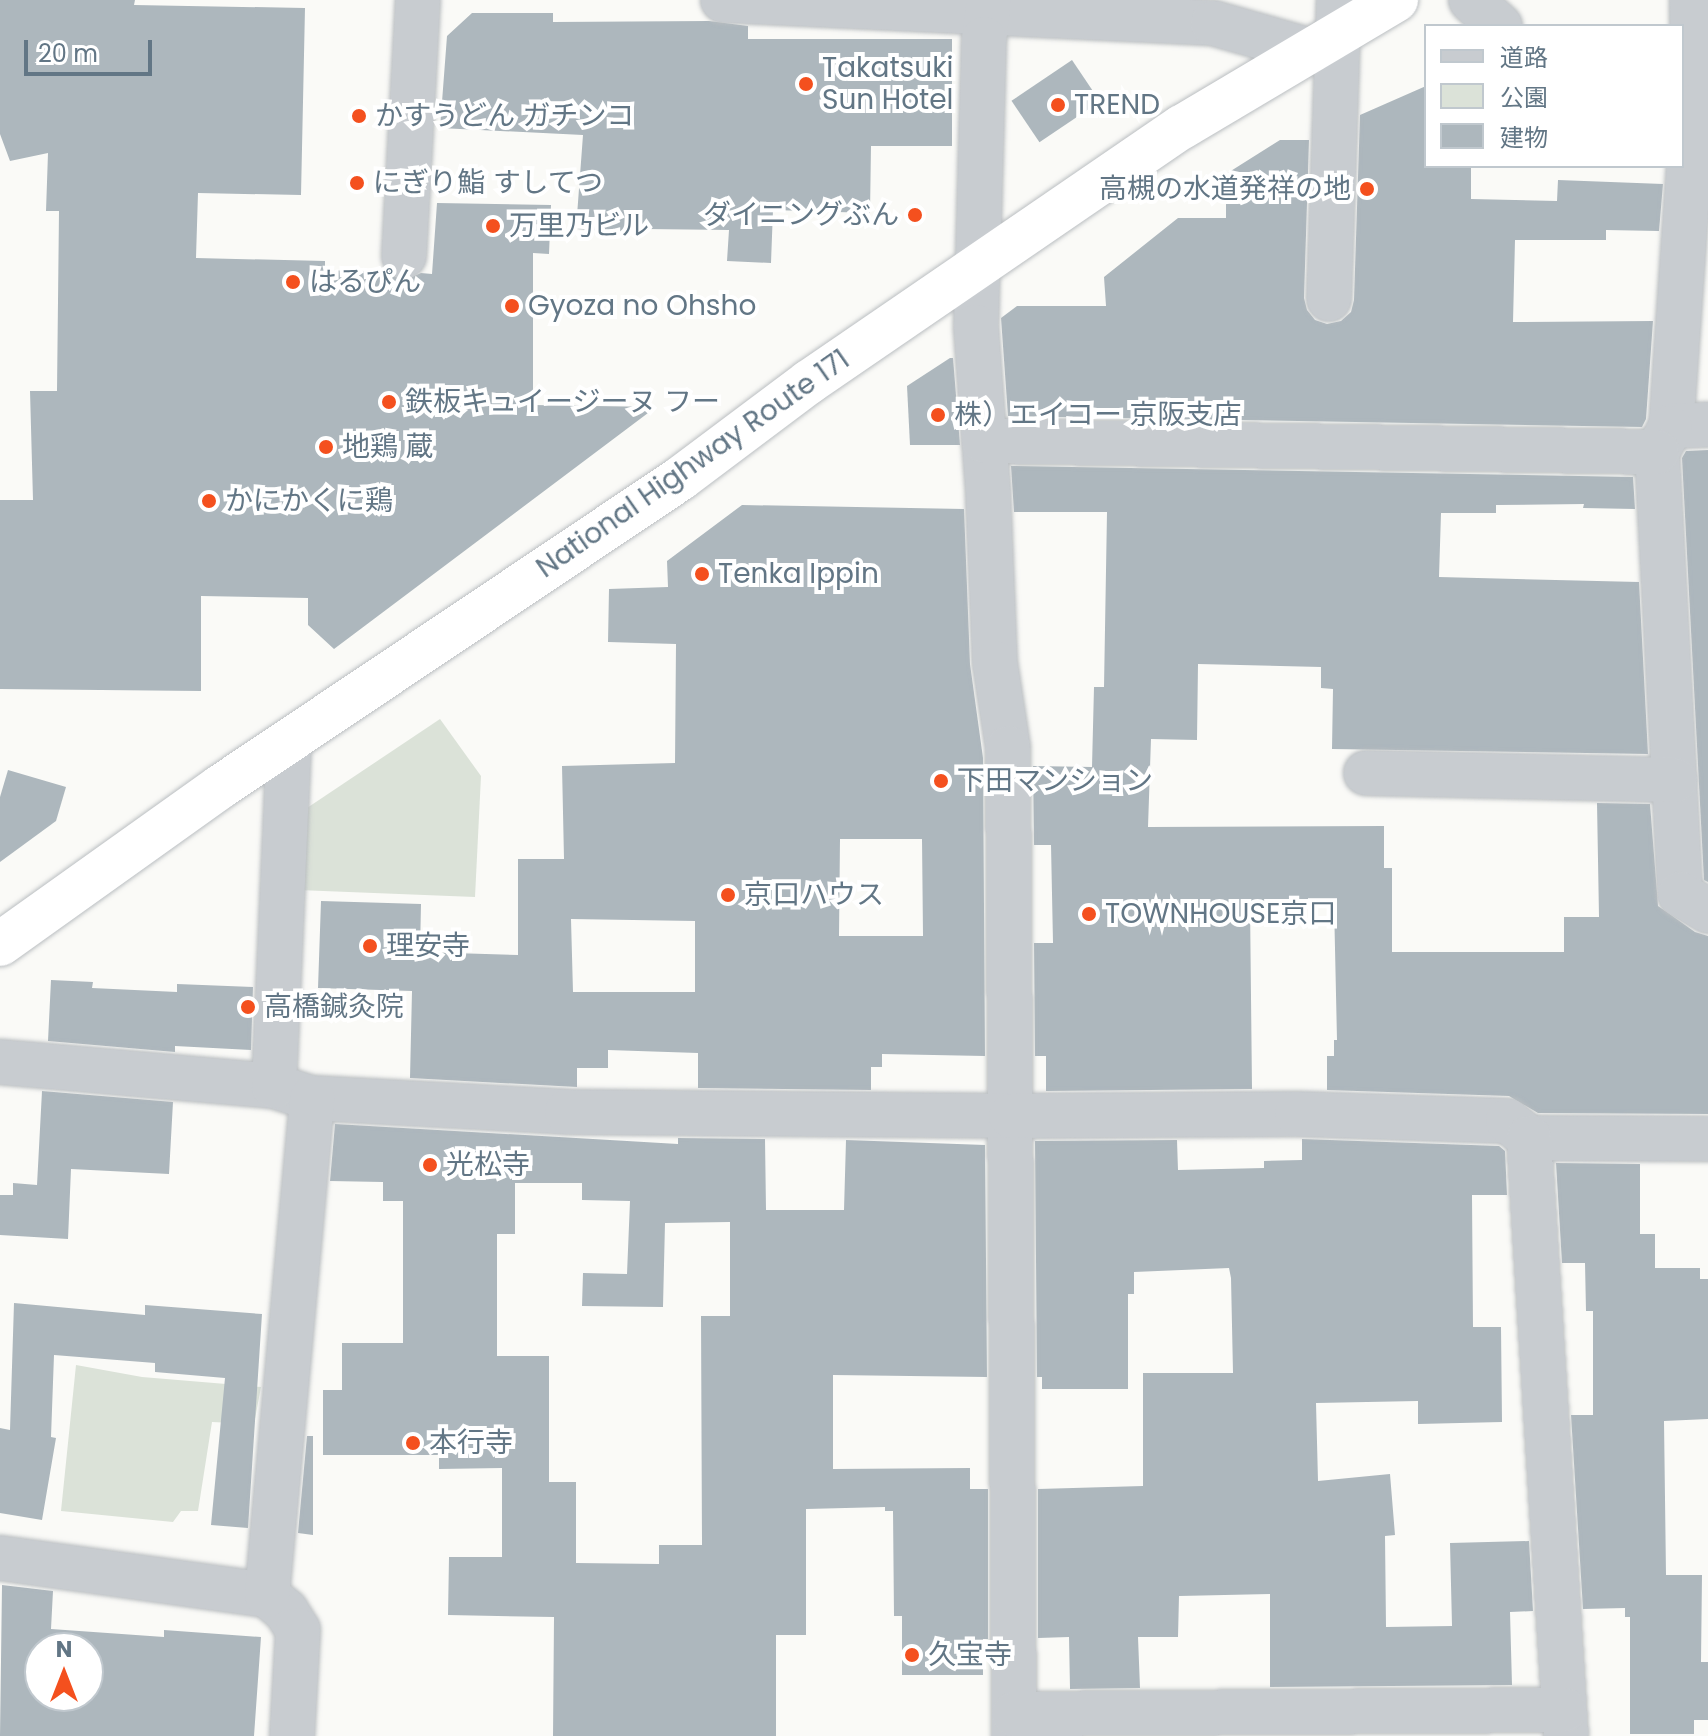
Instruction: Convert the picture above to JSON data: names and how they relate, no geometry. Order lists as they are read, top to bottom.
{
  "streets": {
    "highway": ["National Highway Route 171"]
  },
  "places": [
    "Takatsuki Sun Hotel",
    "TREND",
    "かすうどん ガチンコ",
    "にぎり鮨 すしてつ",
    "高槻の水道発祥の地",
    "ダイニングぶん",
    "万里乃ビル",
    "はるぴん",
    "Gyoza no Ohsho",
    "鉄板キュイージーヌ フー",
    "株）エイコー 京阪支店",
    "地鶏 蔵",
    "かにかくに鶏",
    "Tenka Ippin",
    "下田マンション",
    "京口ハウス",
    "TOWNHOUSE京口",
    "理安寺",
    "高橋鍼灸院",
    "光松寺",
    "本行寺",
    "久宝寺"
  ],
  "legend": ["道路", "公園", "建物"],
  "scale_bar": "20 m",
  "north": "top"
}
